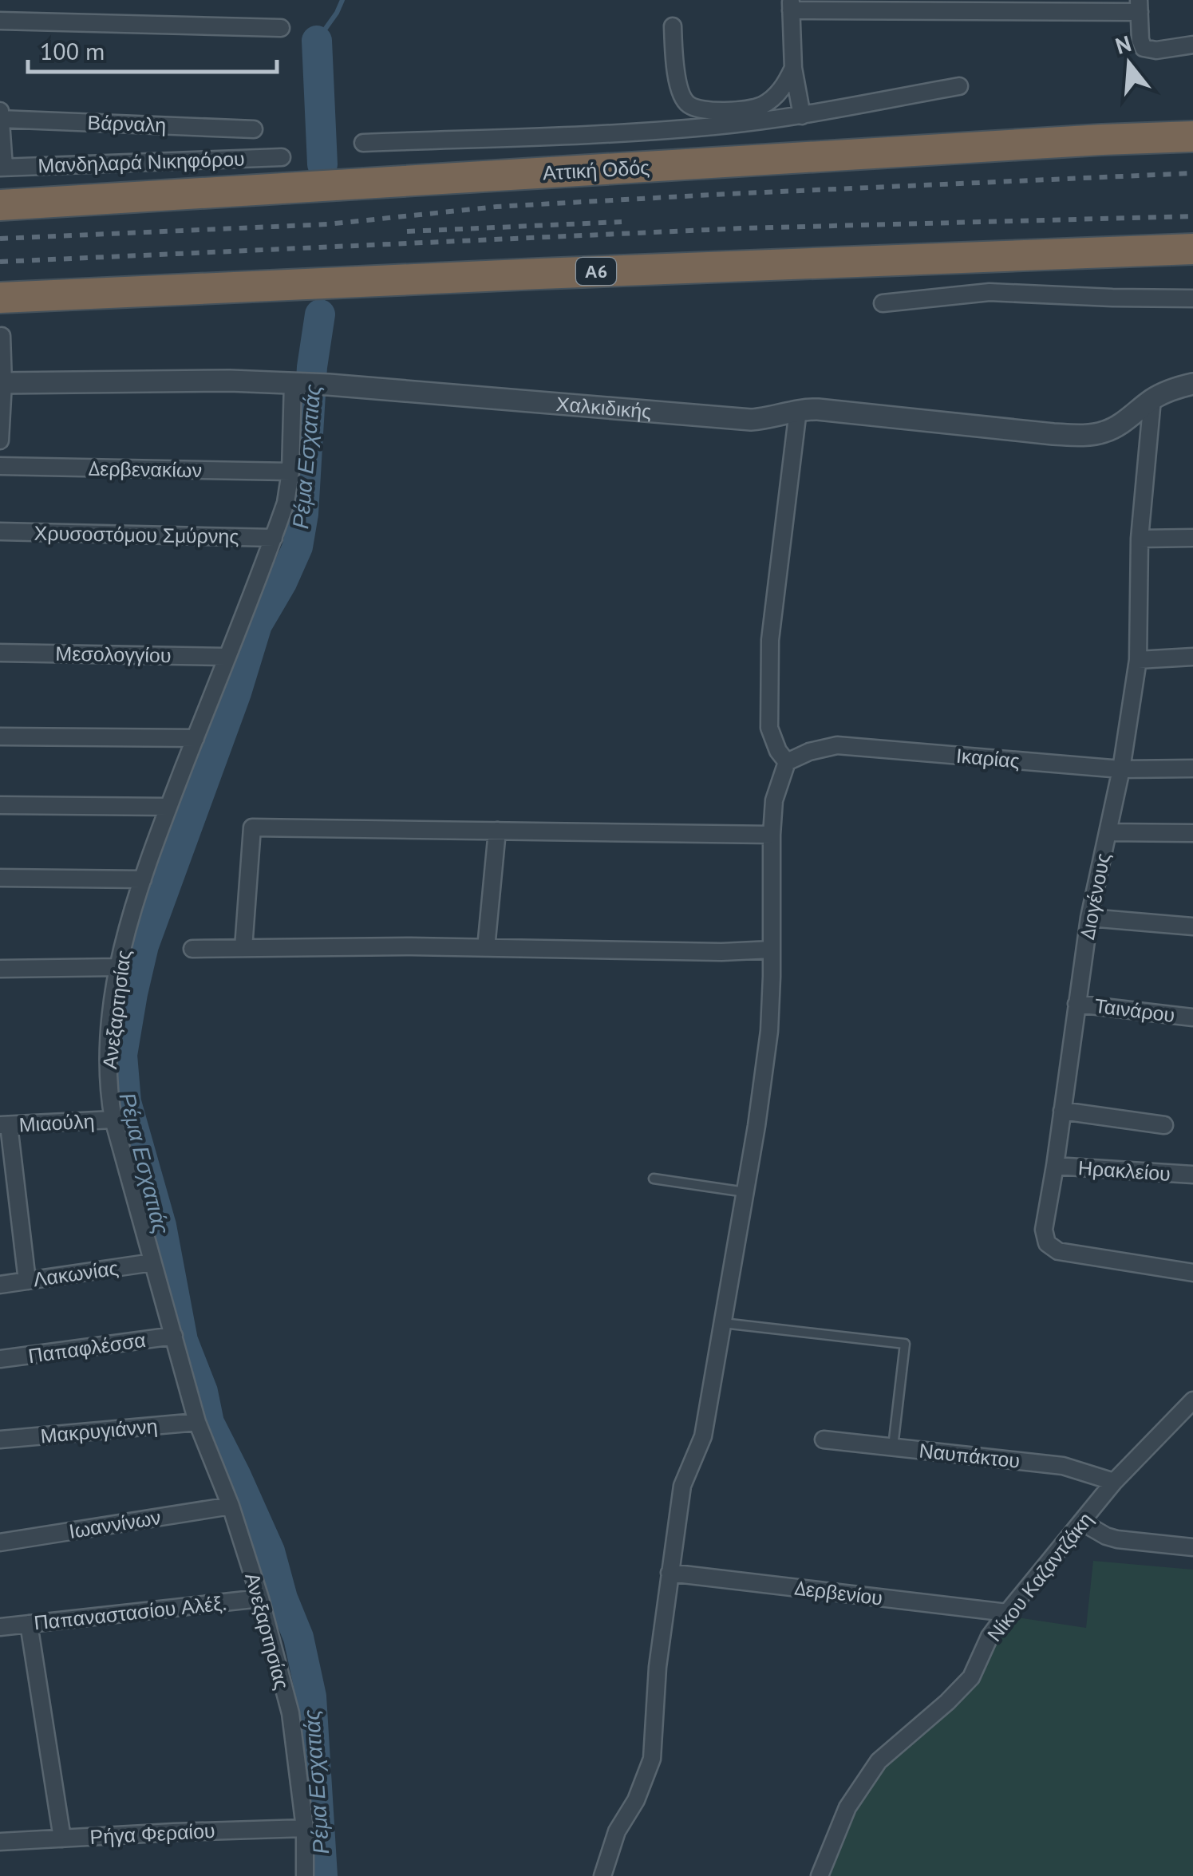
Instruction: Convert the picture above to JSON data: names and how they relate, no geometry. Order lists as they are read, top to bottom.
{
  "streets": {
    "highway": ["Αττική Οδός", "Α6"],
    "street": [
      "Βάρναλη",
      "Μανδηλαρά Νικηφόρου",
      "Χαλκιδικής",
      "Δερβενακίων",
      "Χρυσοστόμου Σμύρνης",
      "Μεσολογγίου",
      "Ικαρίας",
      "Διογένους",
      "Ανεξαρτησίας",
      "Ταινάρου",
      "Μιαούλη",
      "Ηρακλείου",
      "Λακωνίας",
      "Παπαφλέσσα",
      "Μακρυγιάννη",
      "Ναυπάκτου",
      "Ιωαννίνων",
      "Νίκου Καζαντζάκη",
      "Δερβενίου",
      "Παπαναστασίου Αλέξ.",
      "Ρήγα Φεραίου"
    ]
  },
  "crossings": [
    ["Χαλκιδικής", "Διογένους"],
    ["Χαλκιδικής", "Ανεξαρτησίας"],
    ["Δερβενακίων", "Ανεξαρτησίας"],
    ["Χρυσοστόμου Σμύρνης", "Ανεξαρτησίας"],
    ["Μεσολογγίου", "Ανεξαρτησίας"],
    ["Ικαρίας", "Διογένους"],
    ["Διογένους", "Ταινάρου"],
    ["Διογένους", "Ηρακλείου"],
    ["Ανεξαρτησίας", "Μιαούλη"],
    ["Ανεξαρτησίας", "Λακωνίας"],
    ["Ανεξαρτησίας", "Παπαφλέσσα"],
    ["Ανεξαρτησίας", "Μακρυγιάννη"],
    ["Ανεξαρτησίας", "Ιωαννίνων"],
    ["Ανεξαρτησίας", "Παπαναστασίου Αλέξ."],
    ["Ανεξαρτησίας", "Ρήγα Φεραίου"],
    ["Ναυπάκτου", "Νίκου Καζαντζάκη"],
    ["Νίκου Καζαντζάκη", "Δερβενίου"]
  ],
  "water": ["Ρέμα Εσχατιάς"],
  "scale_bar": "100 m",
  "north": "top"
}
